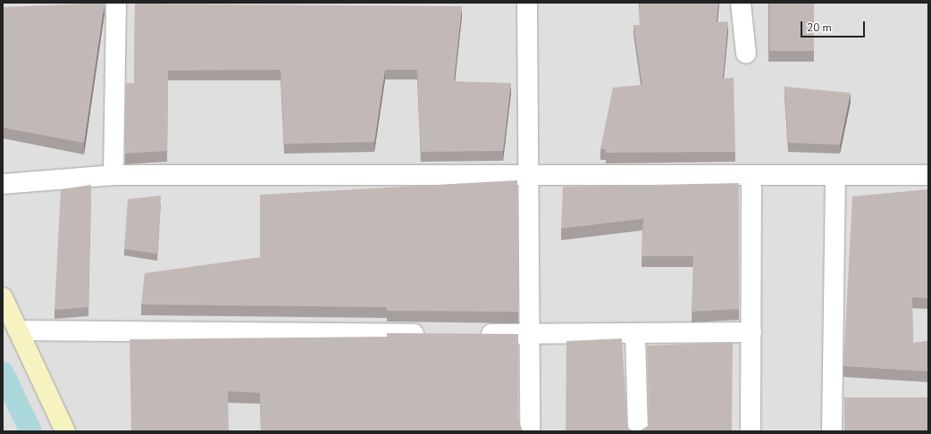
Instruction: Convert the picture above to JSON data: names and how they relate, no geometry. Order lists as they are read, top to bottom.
{
  "scale_bar": "20 m"
}
